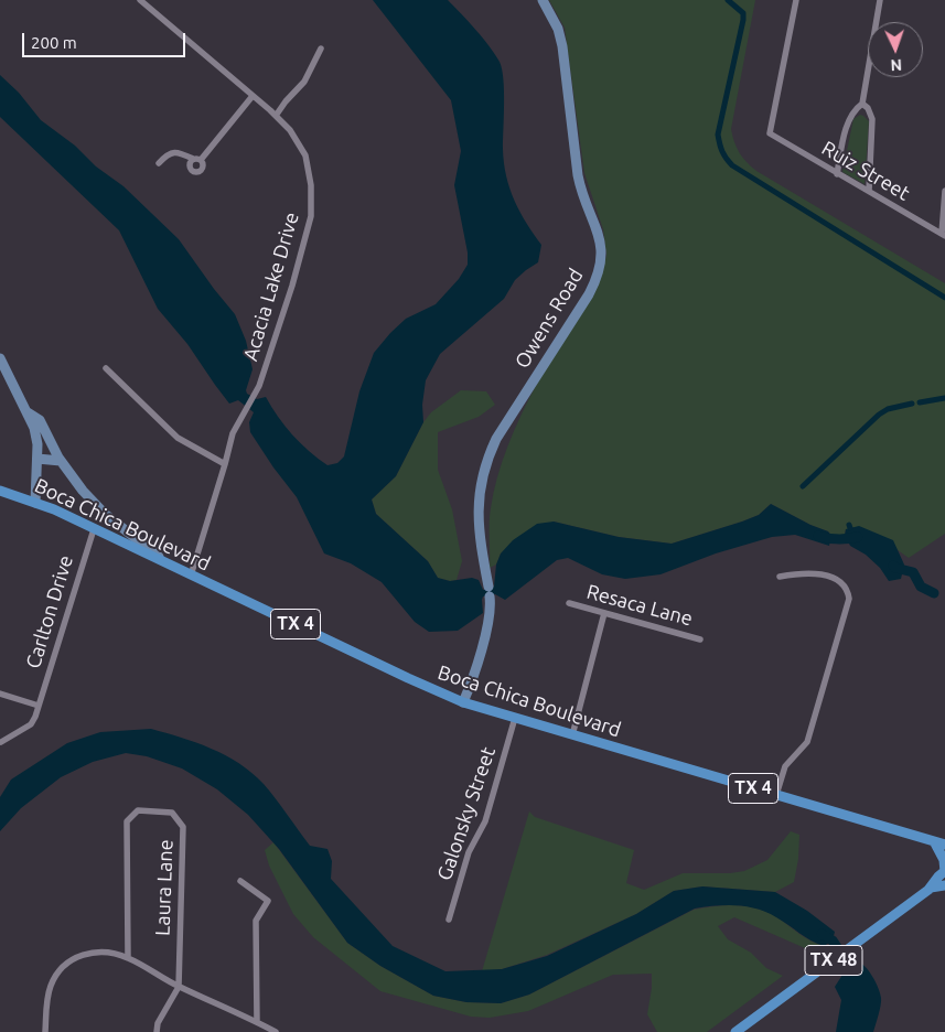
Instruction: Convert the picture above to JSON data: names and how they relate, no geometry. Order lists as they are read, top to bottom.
{
  "streets": {
    "main road": ["Boca Chica Boulevard", "TX 4", "TX 48"],
    "street": [
      "Ruiz Street",
      "Acacia Lake Drive",
      "Owens Road",
      "Resaca Lane",
      "Carlton Drive",
      "Galonsky Street",
      "Laura Lane"
    ]
  },
  "crossings": [
    ["Acacia Lake Drive", "Boca Chica Boulevard"],
    ["Owens Road", "Boca Chica Boulevard"],
    ["Boca Chica Boulevard", "Carlton Drive"],
    ["Boca Chica Boulevard", "Galonsky Street"]
  ],
  "scale_bar": "200 m",
  "north": "bottom"
}
